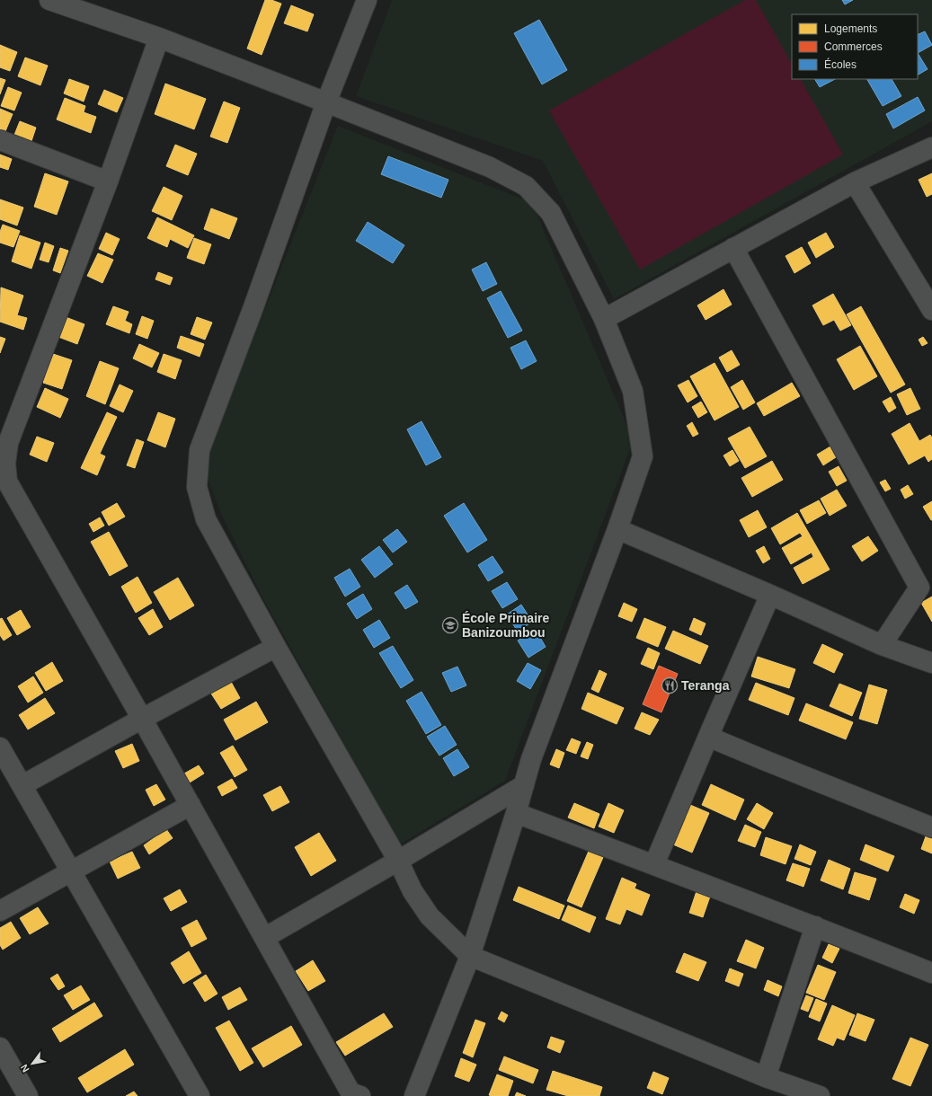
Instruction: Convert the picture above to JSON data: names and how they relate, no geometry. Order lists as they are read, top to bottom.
{
  "places": {
    "school or university": ["École Primaire Banizoumbou"],
    "restaurant": ["Teranga"]
  },
  "legend": ["Logements", "Commerces", "Écoles"],
  "north": "bottom left"
}
